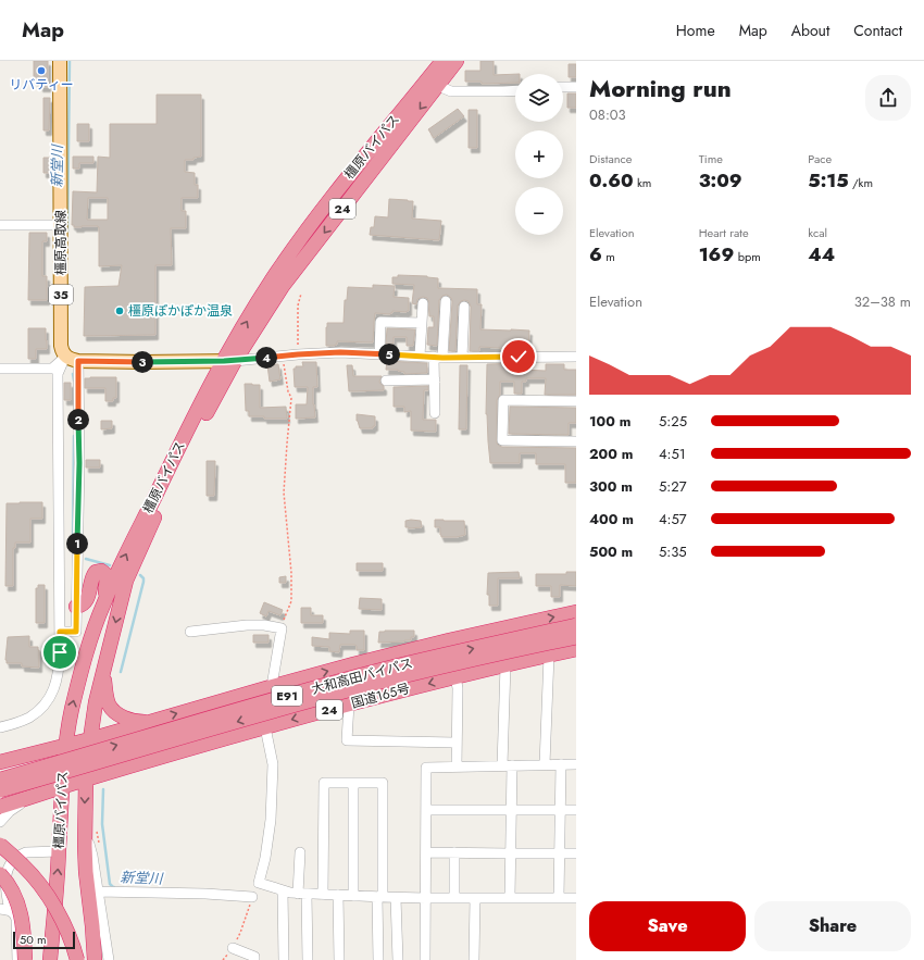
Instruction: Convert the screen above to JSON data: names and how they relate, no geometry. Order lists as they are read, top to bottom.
{
  "streets": {
    "highway": [
      "橿原バイパス",
      "24",
      "大和高田バイパス",
      "E91",
      "国道165号"
    ],
    "main road": ["橿原高取線", "35"]
  },
  "crossings": [
    ["橿原バイパス", "24"],
    ["橿原バイパス", "国道165号"],
    ["24", "国道165号"]
  ],
  "water": ["新堂川"],
  "places": ["リバティー", "橿原ぽかぽか温泉"],
  "scale_bar": "50 m",
  "page": {
    "header": "Map",
    "nav": [
      "Home",
      "Map",
      "About",
      "Contact"
    ],
    "heading": ["Morning run", "08:03"],
    "map_buttons": ["+", "−"],
    "stats": [
      ["Distance", "0.60 km"],
      ["Time", "3:09"],
      ["Pace", "5:15 /km"],
      ["Elevation", "6 m"],
      ["Heart rate", "169 bpm"],
      ["kcal", "44"]
    ],
    "chart": ["Elevation", "32–38 m"],
    "pins": [
      "5",
      "4",
      "3",
      "2",
      "1"
    ],
    "list": [
      {
        "name": "100 m",
        "note": "5:25"
      },
      {
        "name": "200 m",
        "note": "4:51"
      },
      {
        "name": "300 m",
        "note": "5:27"
      },
      {
        "name": "400 m",
        "note": "4:57"
      },
      {
        "name": "500 m",
        "note": "5:35"
      }
    ],
    "buttons": ["Save", "Share"],
    "scale": "50 m"
  }
}
